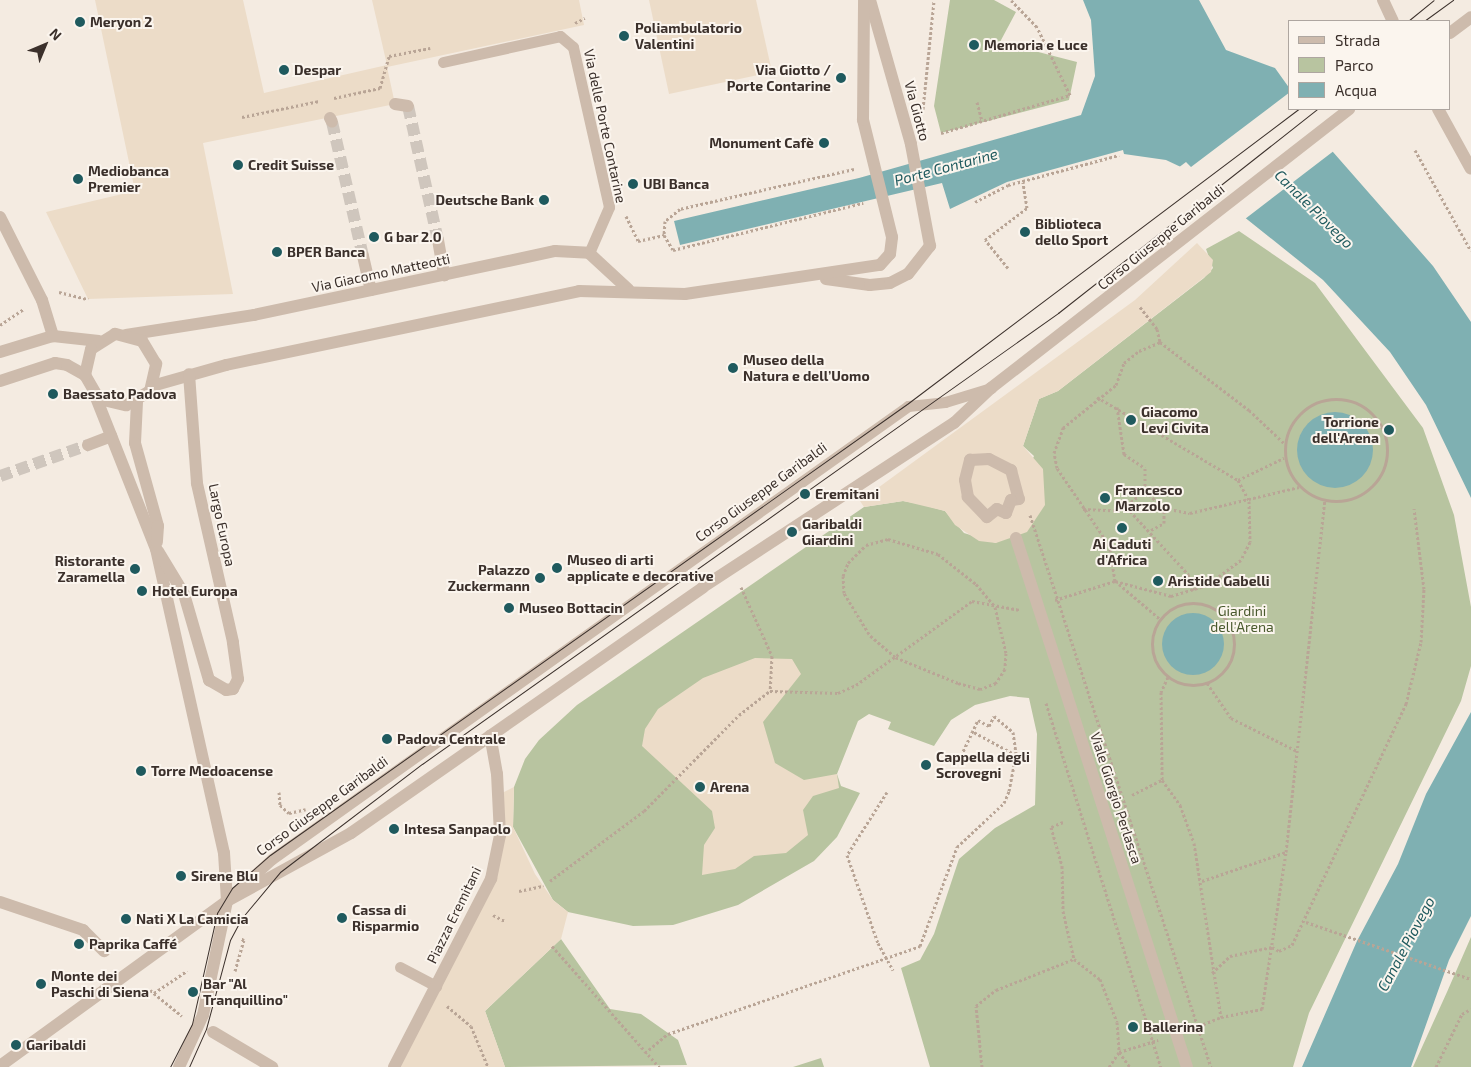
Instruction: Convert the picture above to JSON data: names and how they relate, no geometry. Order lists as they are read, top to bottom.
{
  "streets": {
    "street": [
      "Via Giotto",
      "Corso Giuseppe Garibaldi",
      "Via Giacomo Matteotti",
      "Largo Europa",
      "Viale Giorgio Perlasca",
      "Piazza Eremitani"
    ],
    "lane": ["Via delle Porte Contarine"]
  },
  "crossings": [
    ["Via delle Porte Contarine", "Via Giacomo Matteotti"],
    ["Corso Giuseppe Garibaldi", "Largo Europa"],
    ["Corso Giuseppe Garibaldi", "Piazza Eremitani"]
  ],
  "water": ["Porte Contarine", "Canale Piovego"],
  "parks": ["Giardini dell'Arena"],
  "places": [
    "Meryon 2",
    "Poliambulatorio Valentini",
    "Memoria e Luce",
    "Despar",
    "Via Giotto / Porte Contarine",
    "Monument Cafè",
    "Credit Suisse",
    "Mediobanca Premier",
    "UBI Banca",
    "Deutsche Bank",
    "Biblioteca dello Sport",
    "G bar 2.0",
    "BPER Banca",
    "Museo della Natura e dell’Uomo",
    "Baessato Padova",
    "Giacomo Levi Civita",
    "Torrione dell'Arena",
    "Eremitani",
    "Francesco Marzolo",
    "Ai Caduti d'Africa",
    "Garibaldi Giardini",
    "Museo di arti applicate e decorative",
    "Ristorante Zaramella",
    "Palazzo Zuckermann",
    "Aristide Gabelli",
    "Hotel Europa",
    "Museo Bottacin",
    "Padova Centrale",
    "Cappella degli Scrovegni",
    "Torre Medoacense",
    "Arena",
    "Intesa Sanpaolo",
    "Sirene Blu",
    "Cassa di Risparmio",
    "Nati X La Camicia",
    "Paprika Caffé",
    "Monte dei Paschi di Siena",
    "Bar \"Al Tranquillino\"",
    "Ballerina",
    "Garibaldi"
  ],
  "legend": ["Strada", "Parco", "Acqua"],
  "north": "top right"
}
